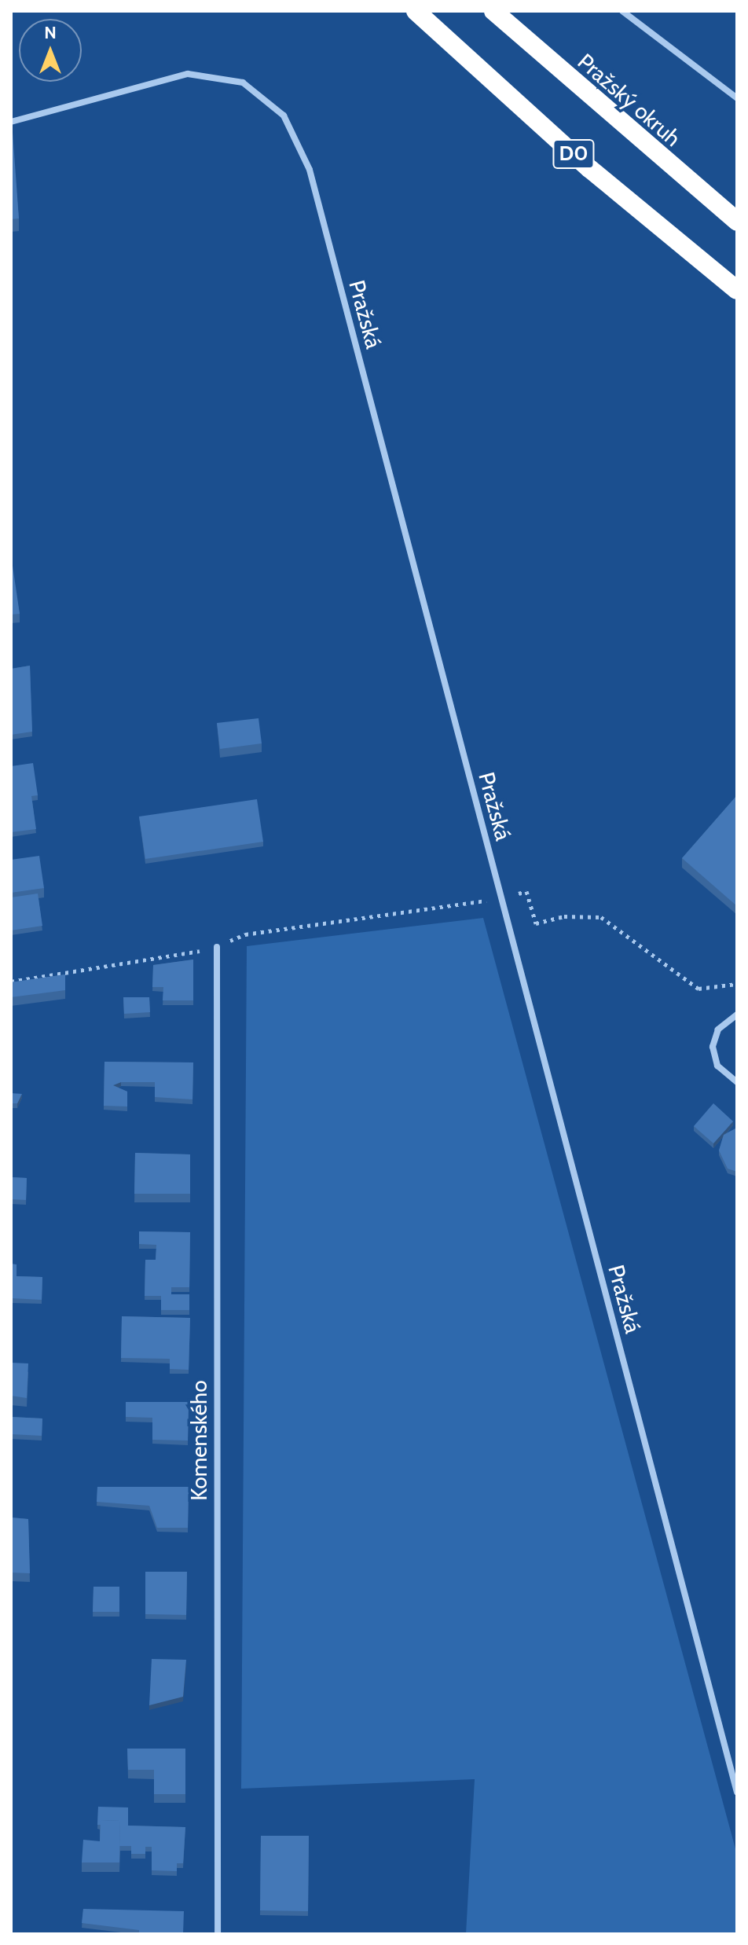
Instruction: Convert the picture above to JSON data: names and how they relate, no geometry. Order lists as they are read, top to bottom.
{
  "streets": {
    "highway": ["Pražský okruh", "D0"],
    "street": ["Pražská", "Komenského"]
  },
  "north": "top"
}
